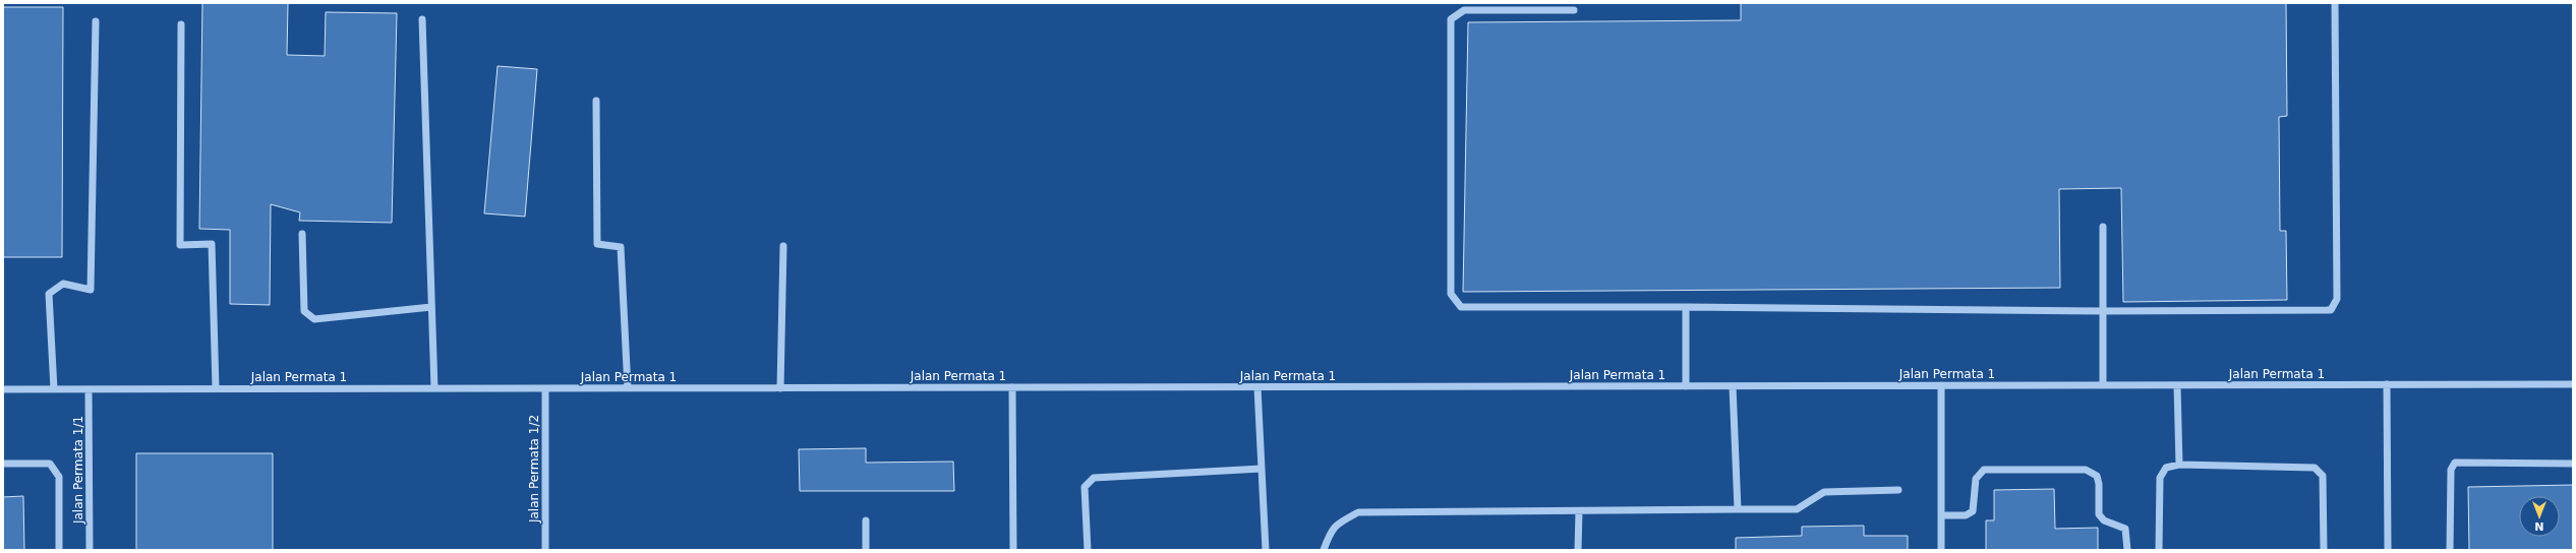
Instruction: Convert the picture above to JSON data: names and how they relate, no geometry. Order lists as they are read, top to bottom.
{
  "streets": {
    "street": ["Jalan Permata 1", "Jalan Permata 1/2", "Jalan Permata 1/1"]
  },
  "crossings": [
    ["Jalan Permata 1", "Jalan Permata 1/2"],
    ["Jalan Permata 1", "Jalan Permata 1/1"]
  ],
  "north": "bottom"
}
